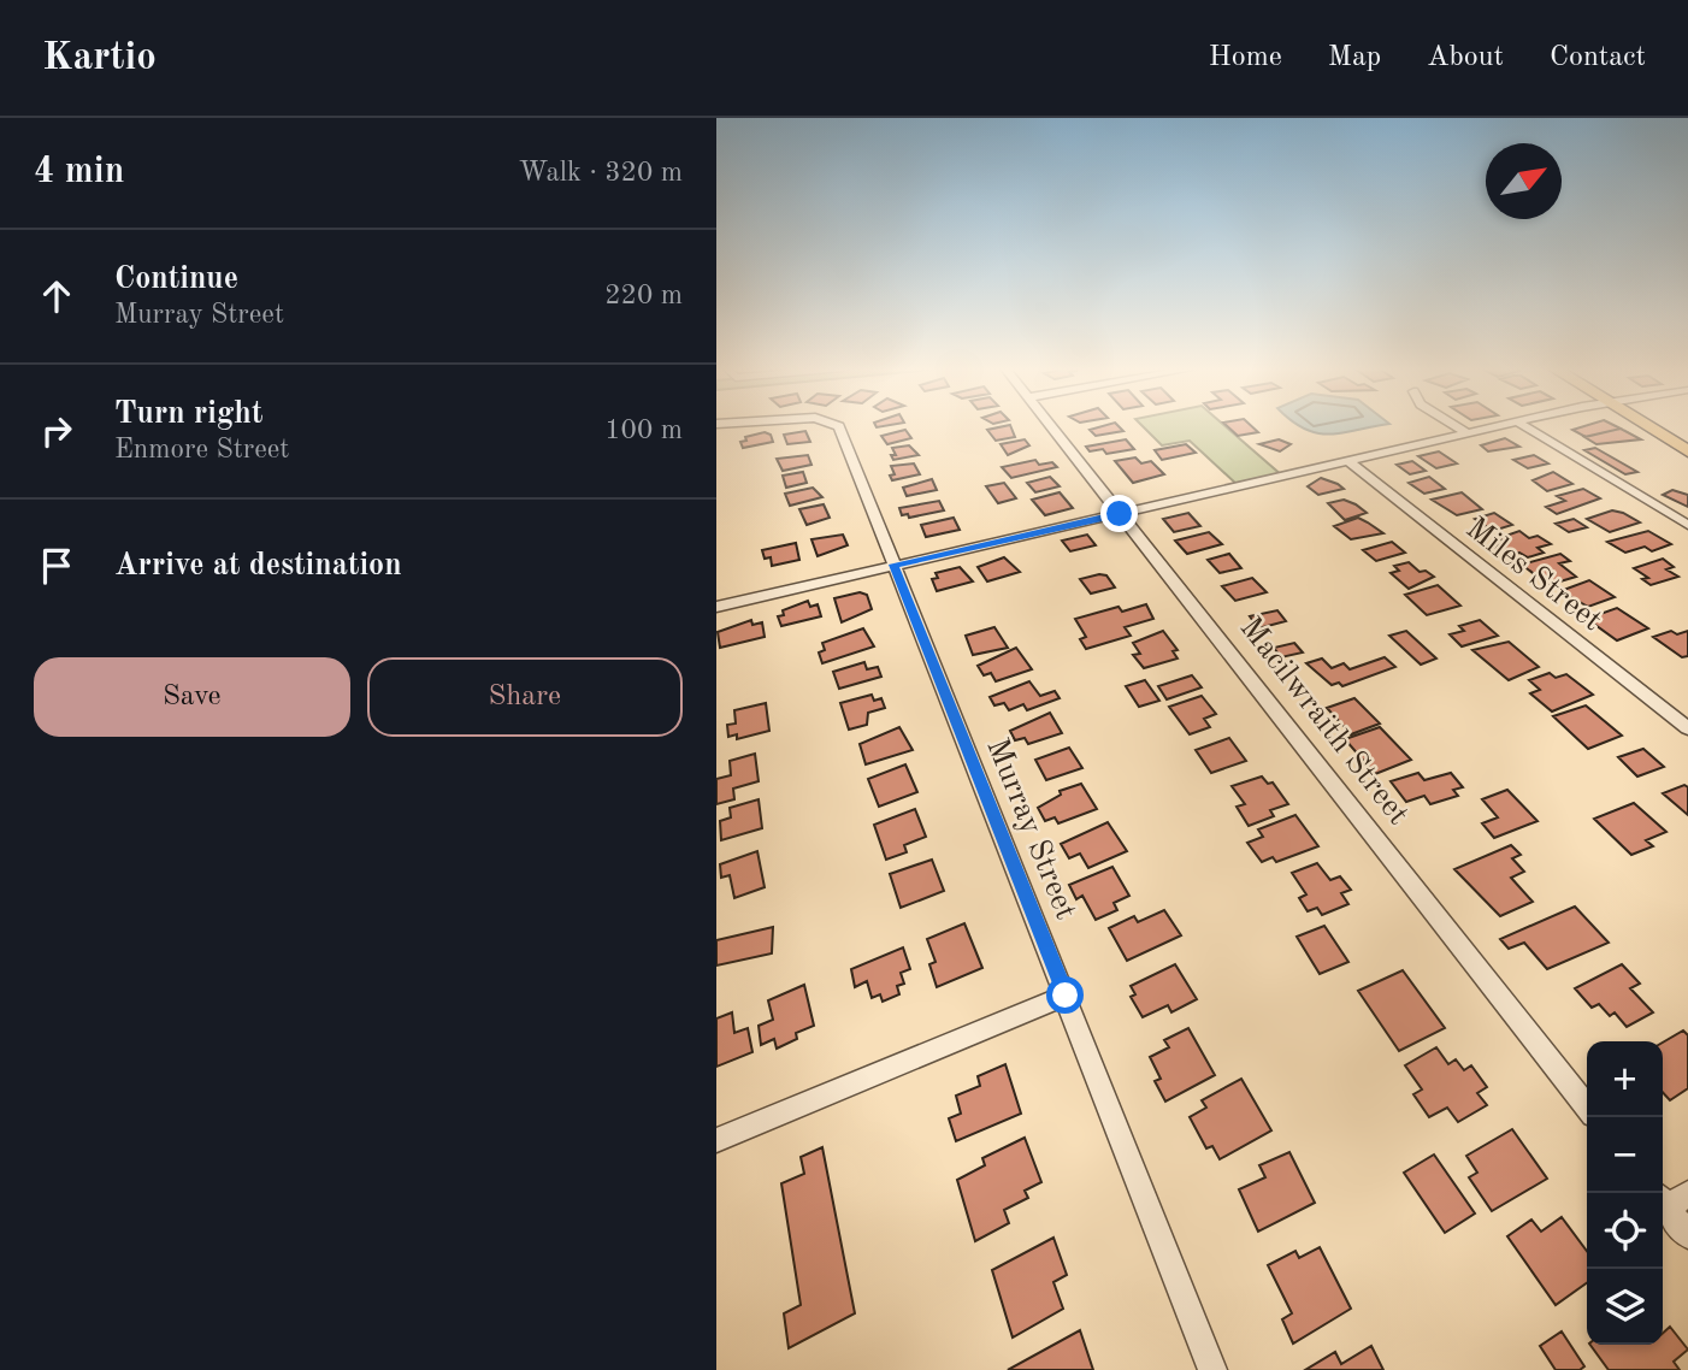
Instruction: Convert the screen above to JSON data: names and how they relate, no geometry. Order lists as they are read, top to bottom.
{
  "streets": {
    "street": ["Miles Street", "Macilwraith Street", "Murray Street"]
  },
  "north": "top right",
  "page": {
    "header": "Kartio",
    "nav": [
      "Home",
      "Map",
      "About",
      "Contact"
    ],
    "heading": ["4 min", "Walk · 320 m"],
    "list": [
      ["Continue", "Murray Street", "220 m"],
      ["Turn right", "Enmore Street", "100 m"],
      "Arrive at destination"
    ],
    "buttons": ["Save", "Share"],
    "map_buttons": ["+", "−"]
  }
}
